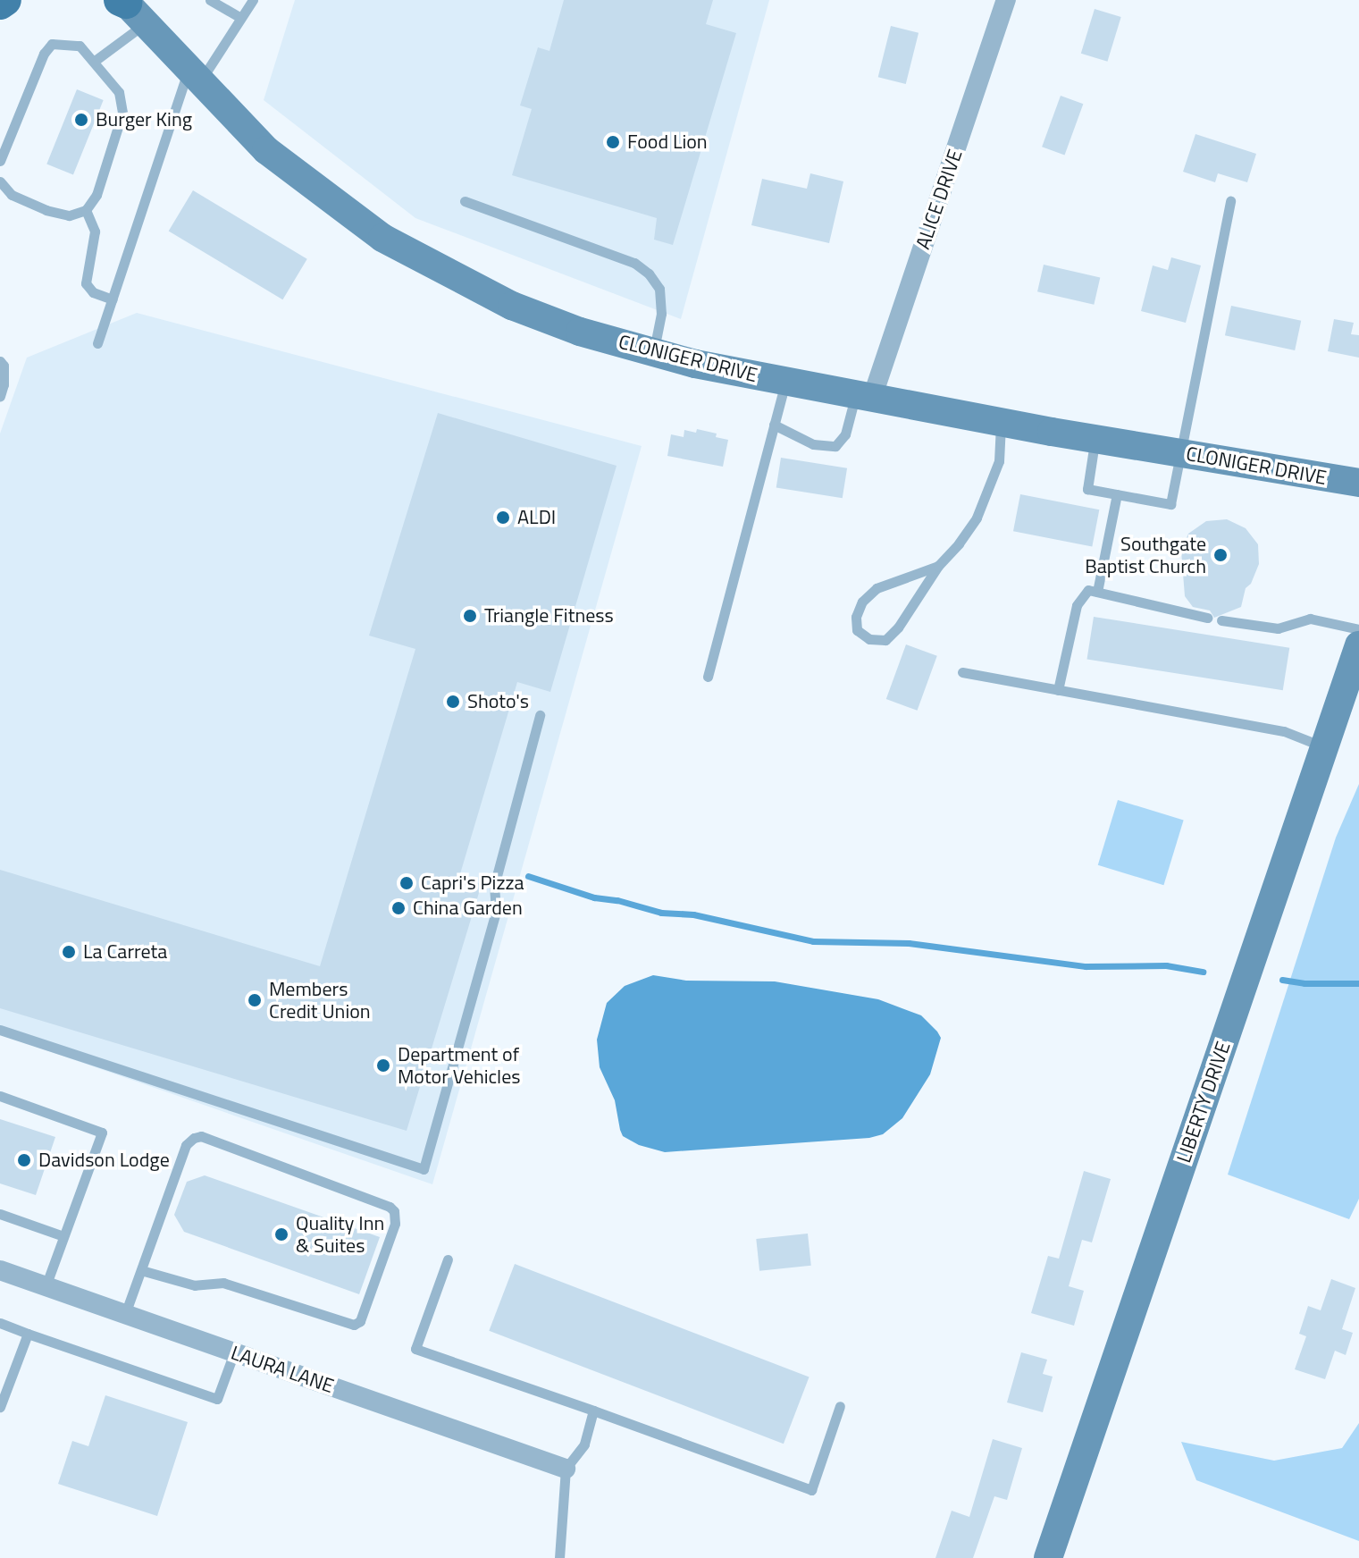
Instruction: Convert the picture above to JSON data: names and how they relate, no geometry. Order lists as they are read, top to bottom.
{
  "streets": {
    "main road": ["CLONIGER DRIVE", "LIBERTY DRIVE"],
    "street": ["ALICE DRIVE", "LAURA LANE"]
  },
  "crossings": [
    ["ALICE DRIVE", "CLONIGER DRIVE"]
  ],
  "places": [
    "Burger King",
    "Food Lion",
    "ALDI",
    "Southgate Baptist Church",
    "Triangle Fitness",
    "Shoto's",
    "Capri's Pizza",
    "China Garden",
    "La Carreta",
    "Members Credit Union",
    "Department of Motor Vehicles",
    "Davidson Lodge",
    "Quality Inn & Suites"
  ]
}
